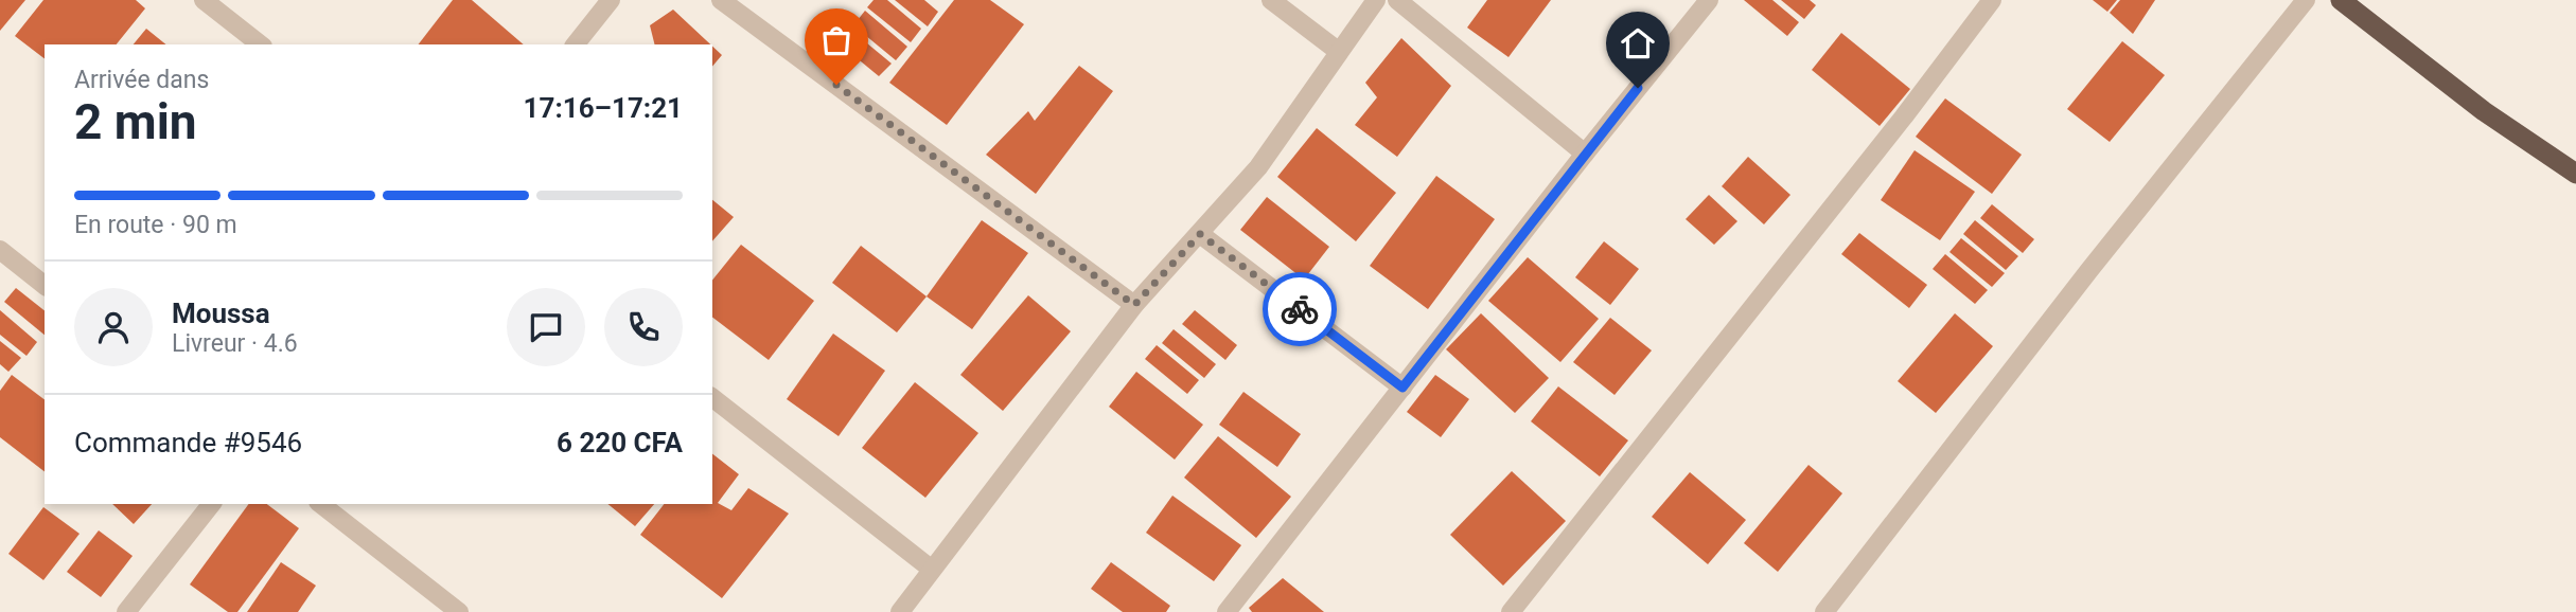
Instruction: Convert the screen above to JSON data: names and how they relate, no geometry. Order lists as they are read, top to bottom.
{
  "page": {
    "heading": ["2 min", "Arrivée dans", "17:16–17:21"],
    "panel": [
      "Moussa",
      "Livreur · 4.6",
      "Commande #9546",
      "6 220 CFA"
    ],
    "bar": "En route · 90 m"
  }
}
